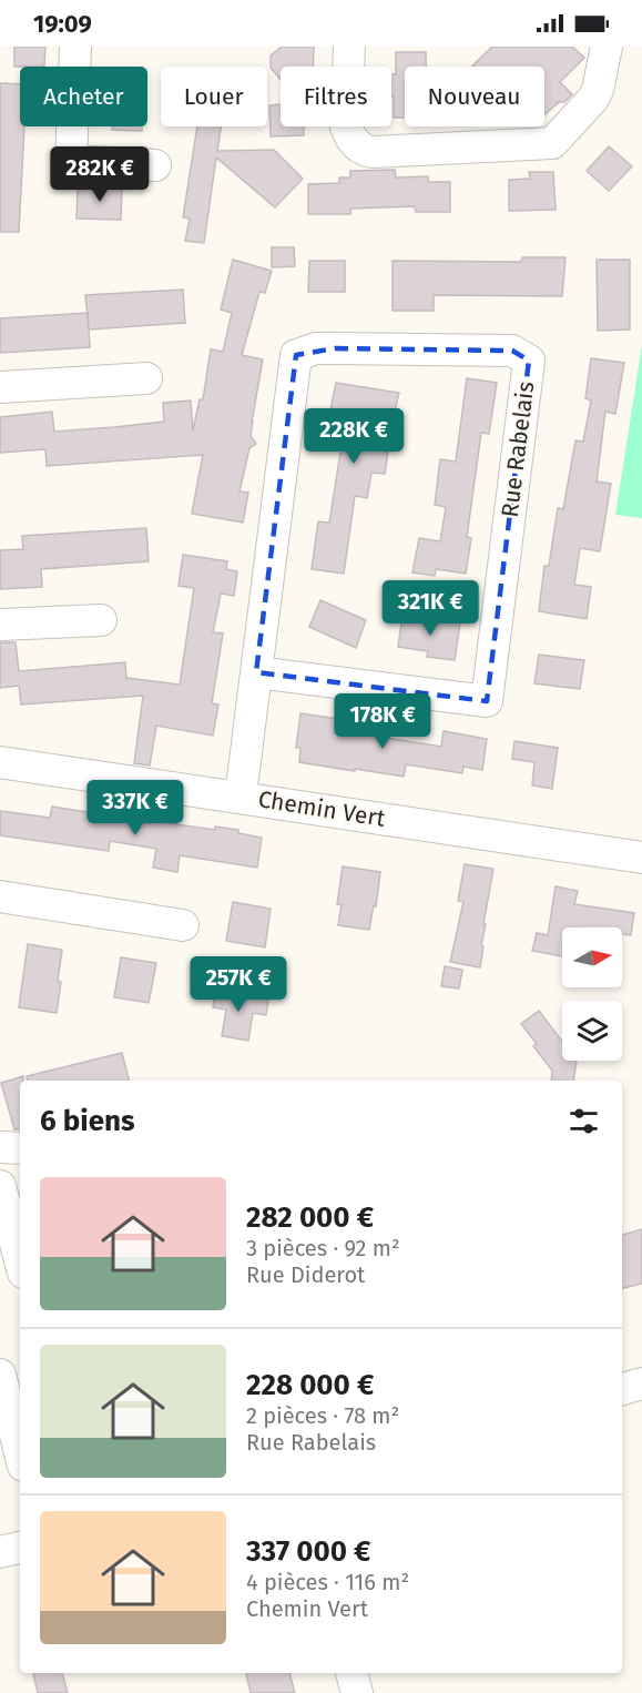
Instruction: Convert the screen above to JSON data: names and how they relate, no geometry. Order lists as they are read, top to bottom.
{
  "streets": {
    "street": ["Rue Rabelais", "Chemin Vert"]
  },
  "crossings": [
    ["Rue Rabelais", "Chemin Vert"]
  ],
  "north": "right",
  "page": {
    "status": "19:09",
    "chip": [
      "Acheter",
      "Louer",
      "Filtres",
      "Nouveau"
    ],
    "price": [
      "282K €",
      "228K €",
      "321K €",
      "178K €",
      "337K €",
      "257K €"
    ],
    "heading": "6 biens",
    "list": [
      {
        "name": "282 000 €",
        "note": "3 pièces · 92 m² · Rue Diderot"
      },
      {
        "name": "228 000 €",
        "note": "2 pièces · 78 m² · Rue Rabelais"
      },
      {
        "name": "337 000 €",
        "note": "4 pièces · 116 m² · Chemin Vert"
      }
    ]
  }
}
